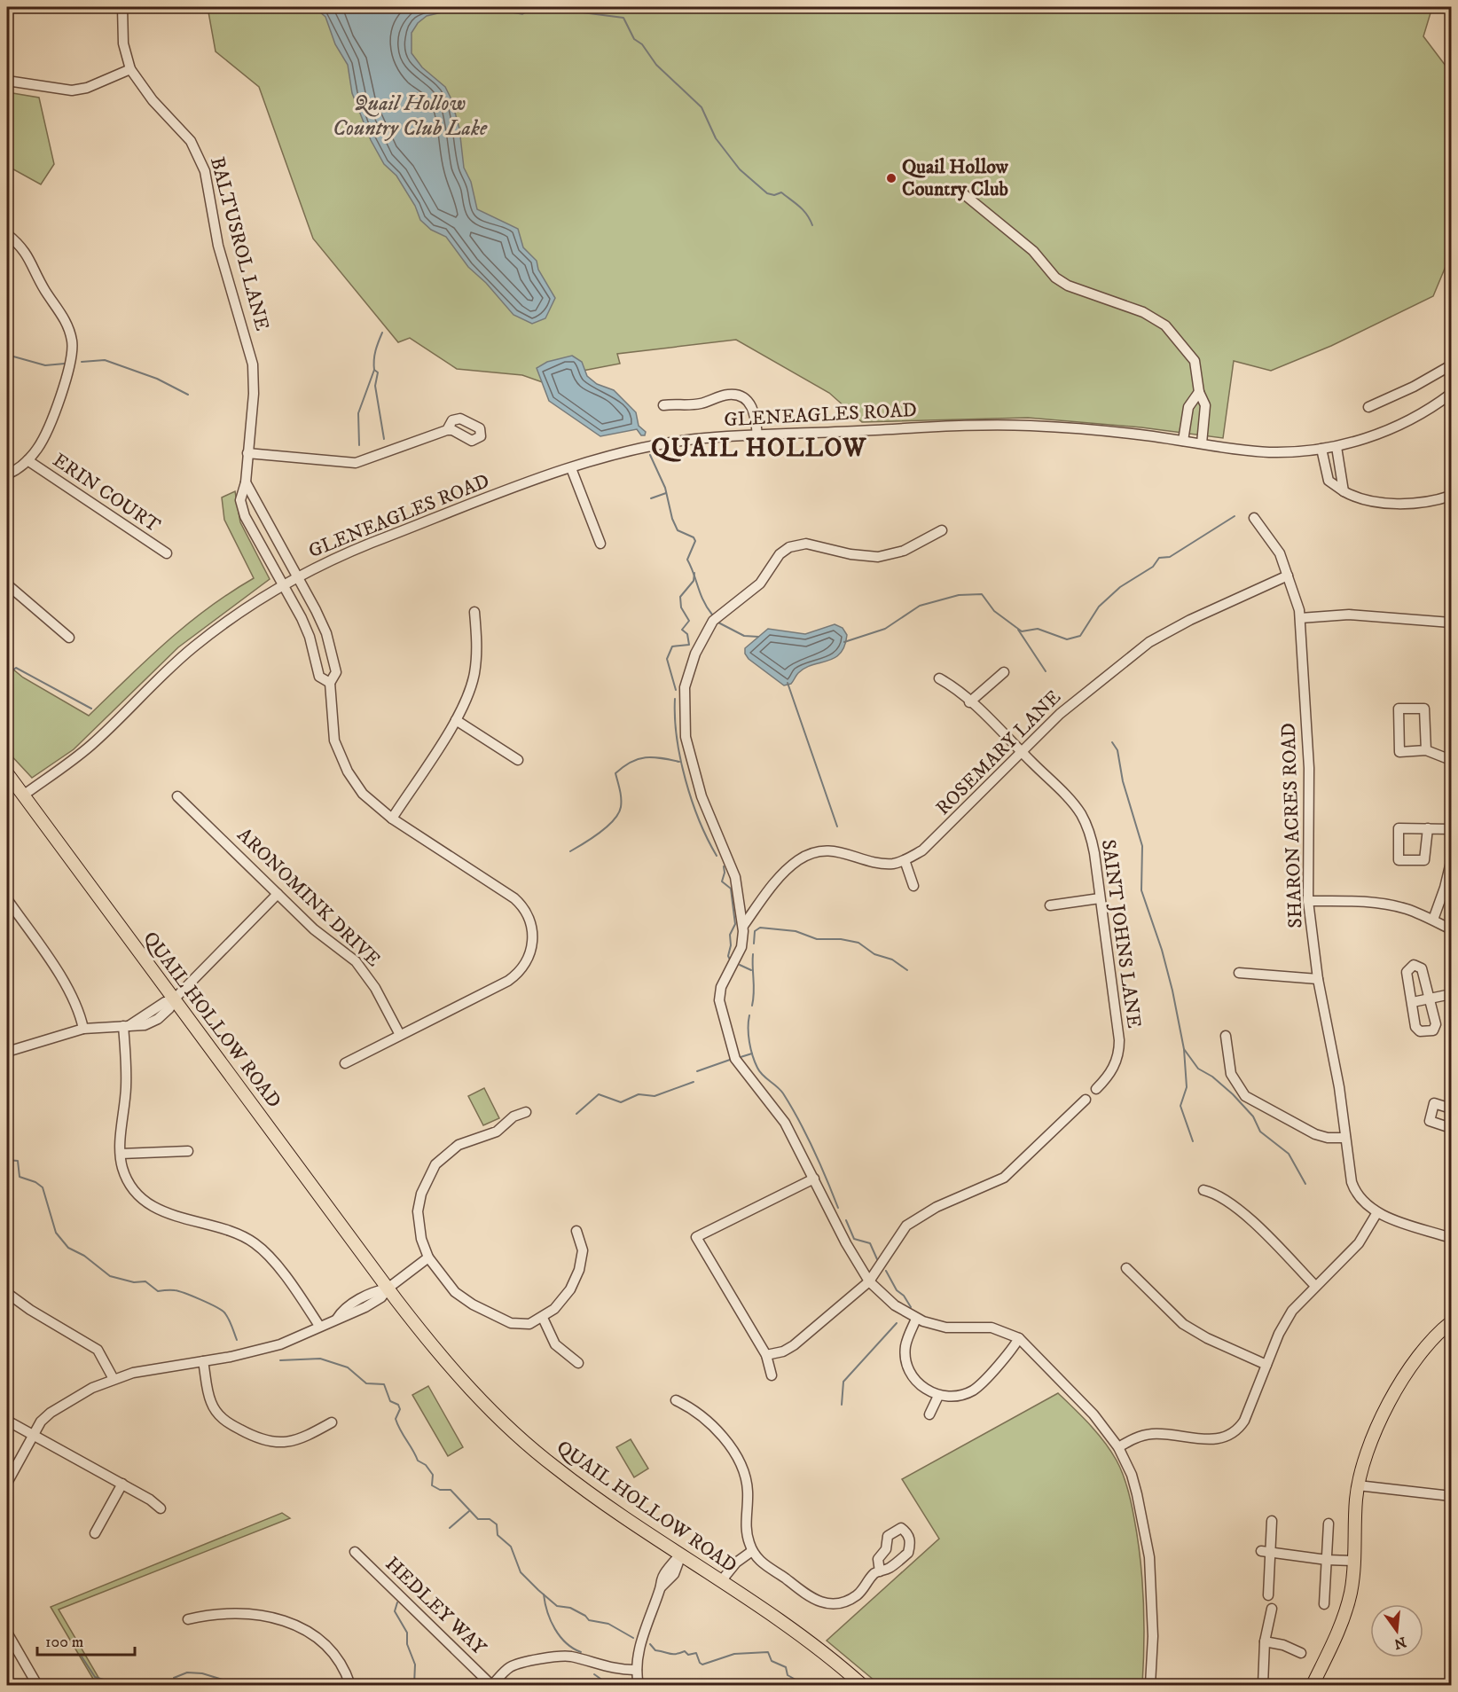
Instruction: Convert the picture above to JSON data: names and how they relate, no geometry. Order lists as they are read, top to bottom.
{
  "streets": {
    "main road": ["QUAIL HOLLOW ROAD"],
    "street": [
      "BALTUSROL LANE",
      "GLENEAGLES ROAD",
      "ERIN COURT",
      "ROSEMARY LANE",
      "SHARON ACRES ROAD",
      "ARONOMINK DRIVE",
      "SAINT JOHNS LANE",
      "HEDLEY WAY"
    ]
  },
  "crossings": [
    ["BALTUSROL LANE", "GLENEAGLES ROAD"],
    ["GLENEAGLES ROAD", "QUAIL HOLLOW ROAD"],
    ["ROSEMARY LANE", "SHARON ACRES ROAD"],
    ["ROSEMARY LANE", "SAINT JOHNS LANE"]
  ],
  "districts": ["QUAIL HOLLOW"],
  "water": ["Quail Hollow Country Club Lake"],
  "places": ["Quail Hollow Country Club"],
  "scale_bar": "100 m",
  "north": "bottom"
}
